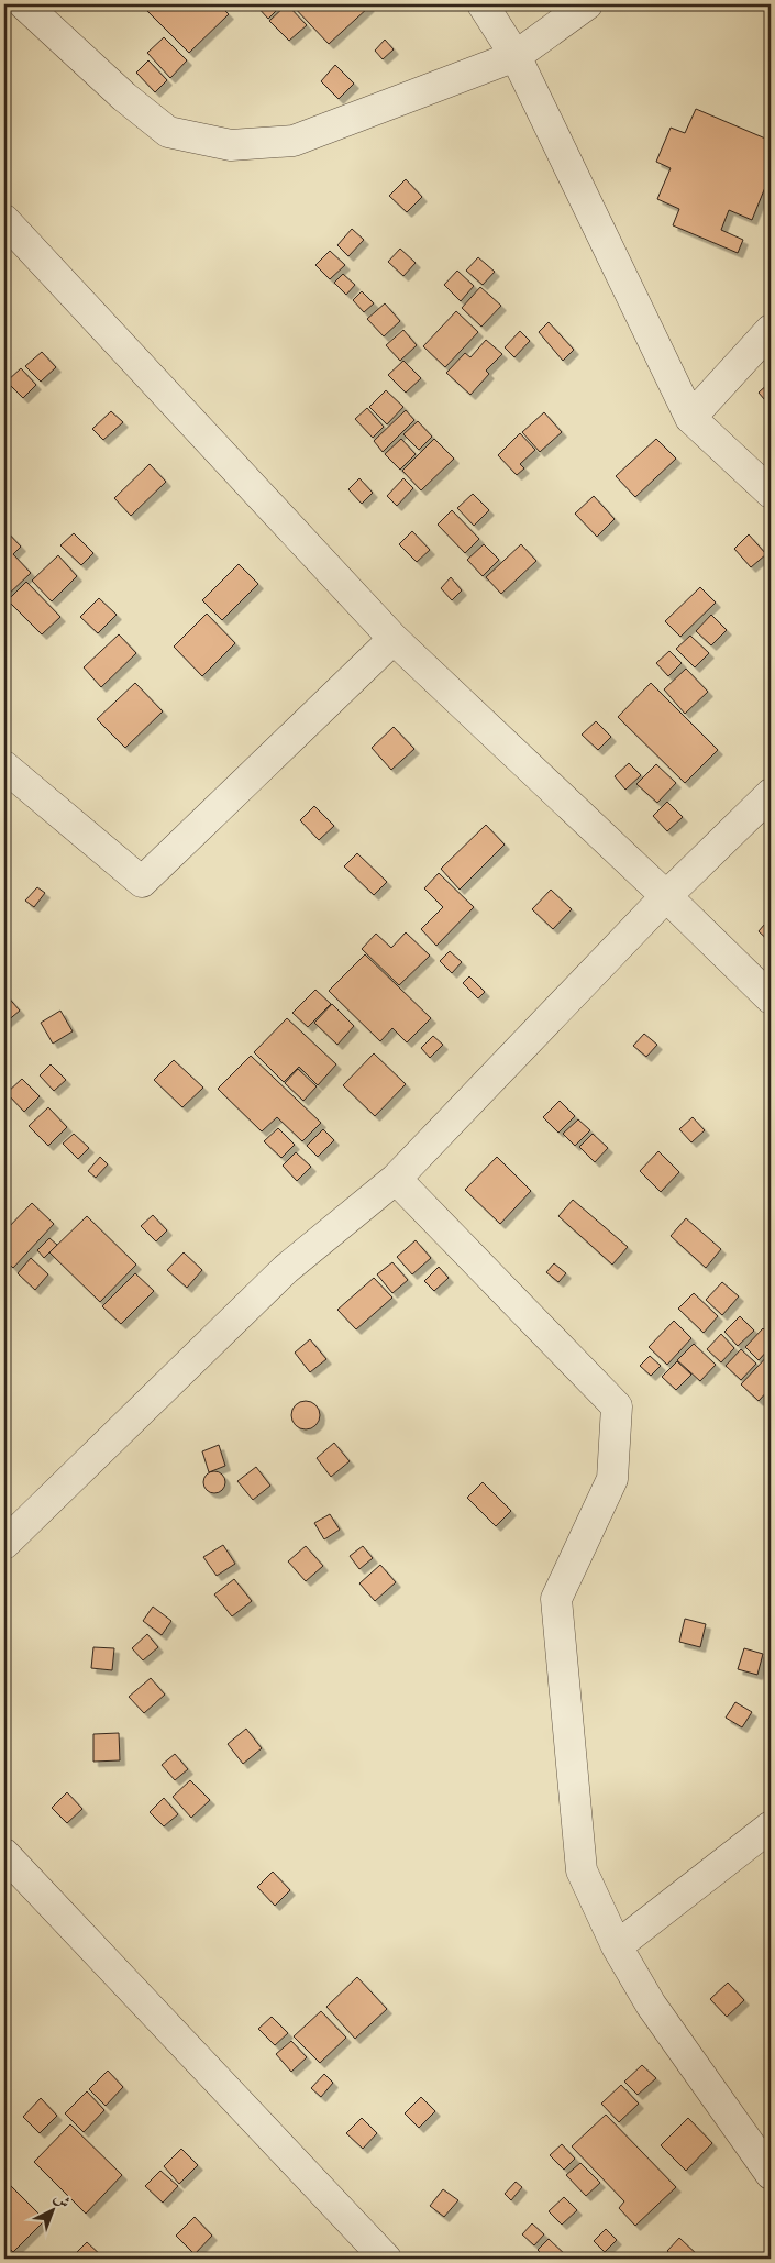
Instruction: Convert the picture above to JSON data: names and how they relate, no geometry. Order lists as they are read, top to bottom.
{
  "north": "top right"
}
